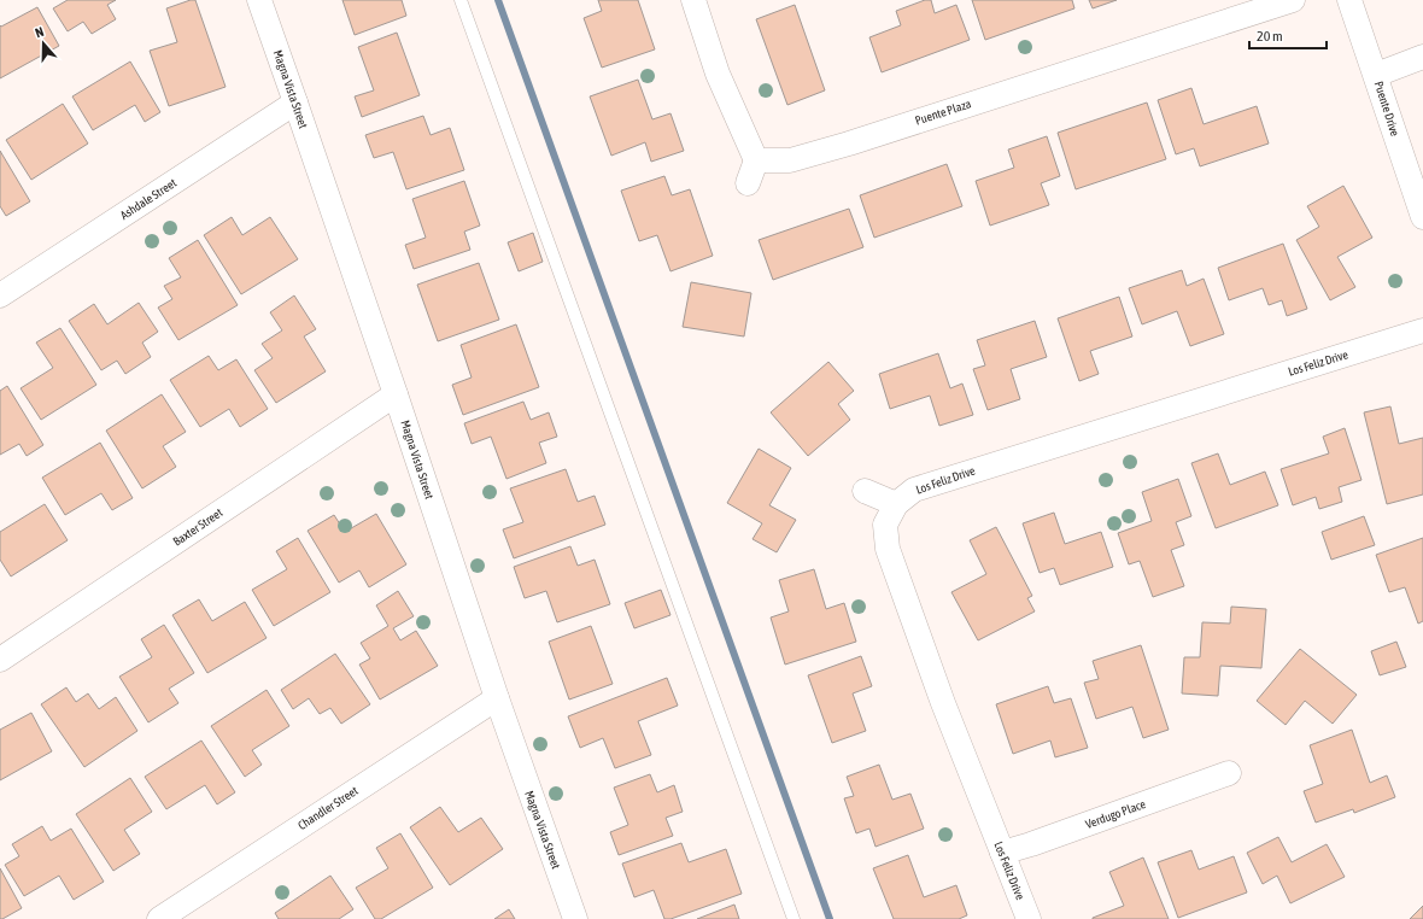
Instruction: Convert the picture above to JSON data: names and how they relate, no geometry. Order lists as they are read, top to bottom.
{
  "streets": {
    "street": [
      "Magna Vista Street",
      "Puente Drive",
      "Puente Plaza",
      "Ashdale Street",
      "Los Feliz Drive",
      "Baxter Street",
      "Chandler Street",
      "Verdugo Place"
    ]
  },
  "crossings": [
    ["Magna Vista Street", "Ashdale Street"],
    ["Magna Vista Street", "Baxter Street"],
    ["Magna Vista Street", "Chandler Street"],
    ["Los Feliz Drive", "Verdugo Place"]
  ],
  "scale_bar": "20 m",
  "north": "top"
}
